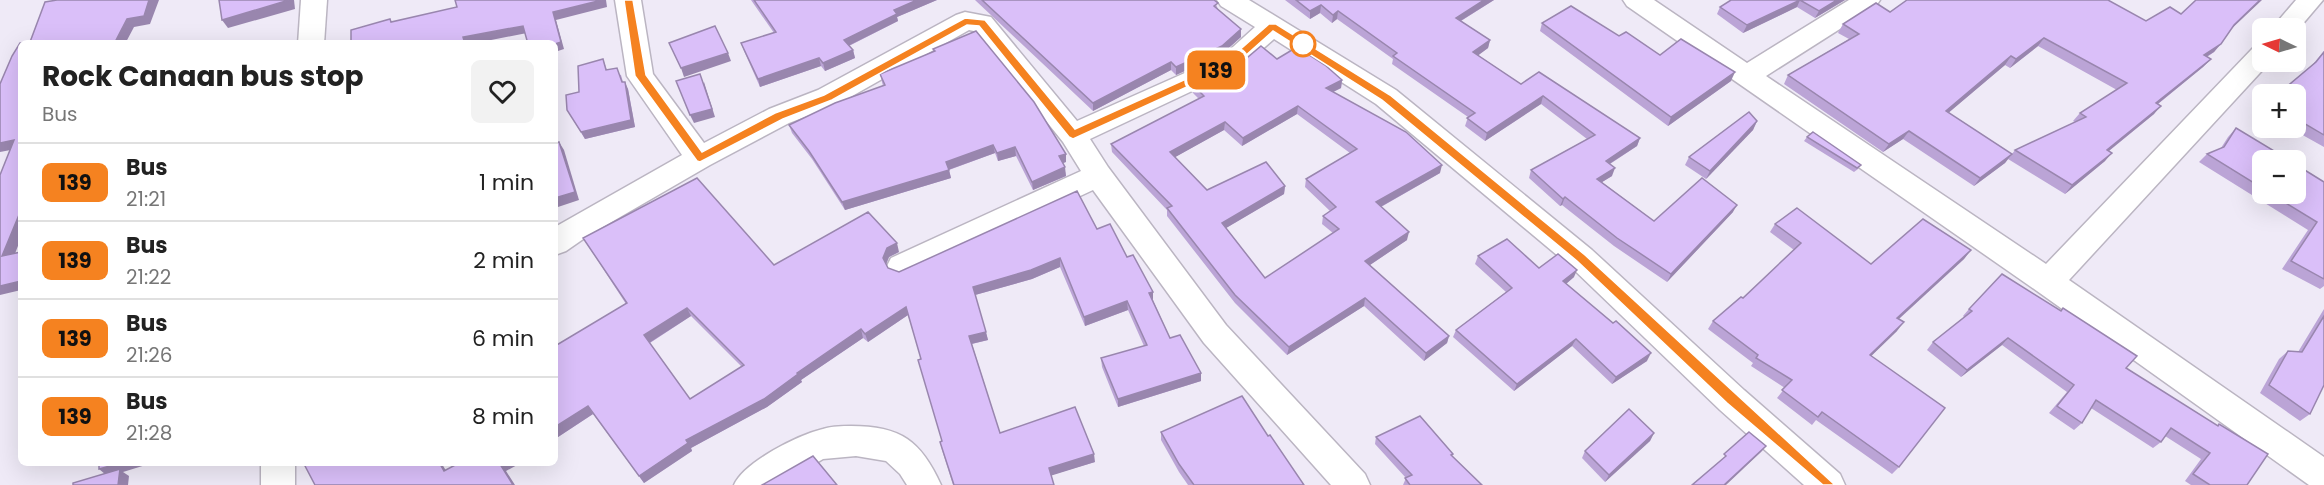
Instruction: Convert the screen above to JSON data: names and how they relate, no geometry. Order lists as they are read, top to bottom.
{
  "lines": ["bus line 139"],
  "north": "left",
  "page": {
    "on_map": "139",
    "map_buttons": ["+", "−"],
    "heading": ["Rock Canaan bus stop", "Bus"],
    "list": [
      {
        "mark": "139",
        "name": "Bus",
        "note": "21:21",
        "value": "1 min"
      },
      {
        "mark": "139",
        "name": "Bus",
        "note": "21:22",
        "value": "2 min"
      },
      {
        "mark": "139",
        "name": "Bus",
        "note": "21:26",
        "value": "6 min"
      },
      {
        "mark": "139",
        "name": "Bus",
        "note": "21:28",
        "value": "8 min"
      }
    ]
  }
}
